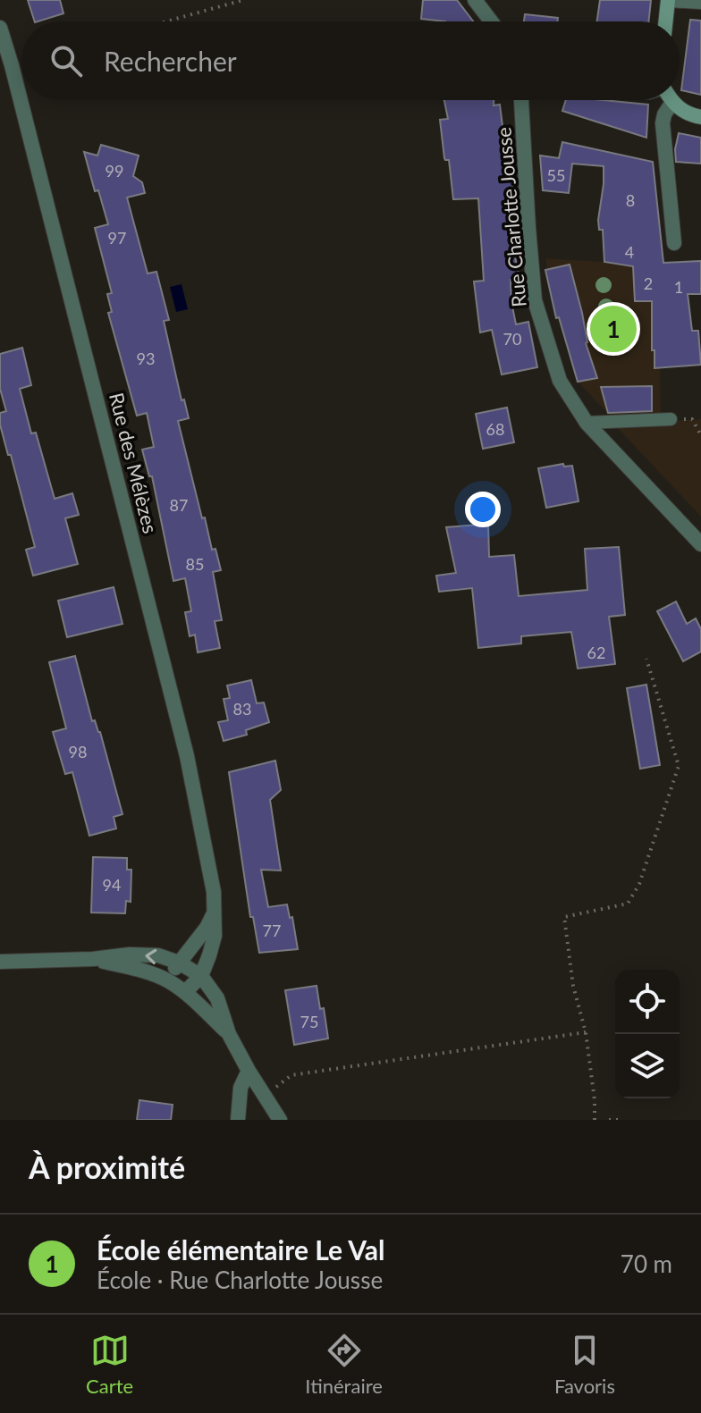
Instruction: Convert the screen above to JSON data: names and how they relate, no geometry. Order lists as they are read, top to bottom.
{
  "streets": {
    "street": ["Rue Charlotte Jousse", "Rue des Mélèzes"]
  },
  "house_numbers": [
    "99",
    "55",
    "8",
    "97",
    "4",
    "2",
    "1",
    "70",
    "93",
    "68",
    "87",
    "85",
    "62",
    "83",
    "98",
    "94",
    "77",
    "75"
  ],
  "page": {
    "search": "Rechercher",
    "pins": "1",
    "heading": "À proximité",
    "list": [
      {
        "mark": "1",
        "name": "École élémentaire Le Val",
        "note": "École · Rue Charlotte Jousse",
        "value": "70 m"
      }
    ],
    "nav": ["Carte", "Itinéraire", "Favoris"]
  }
}
